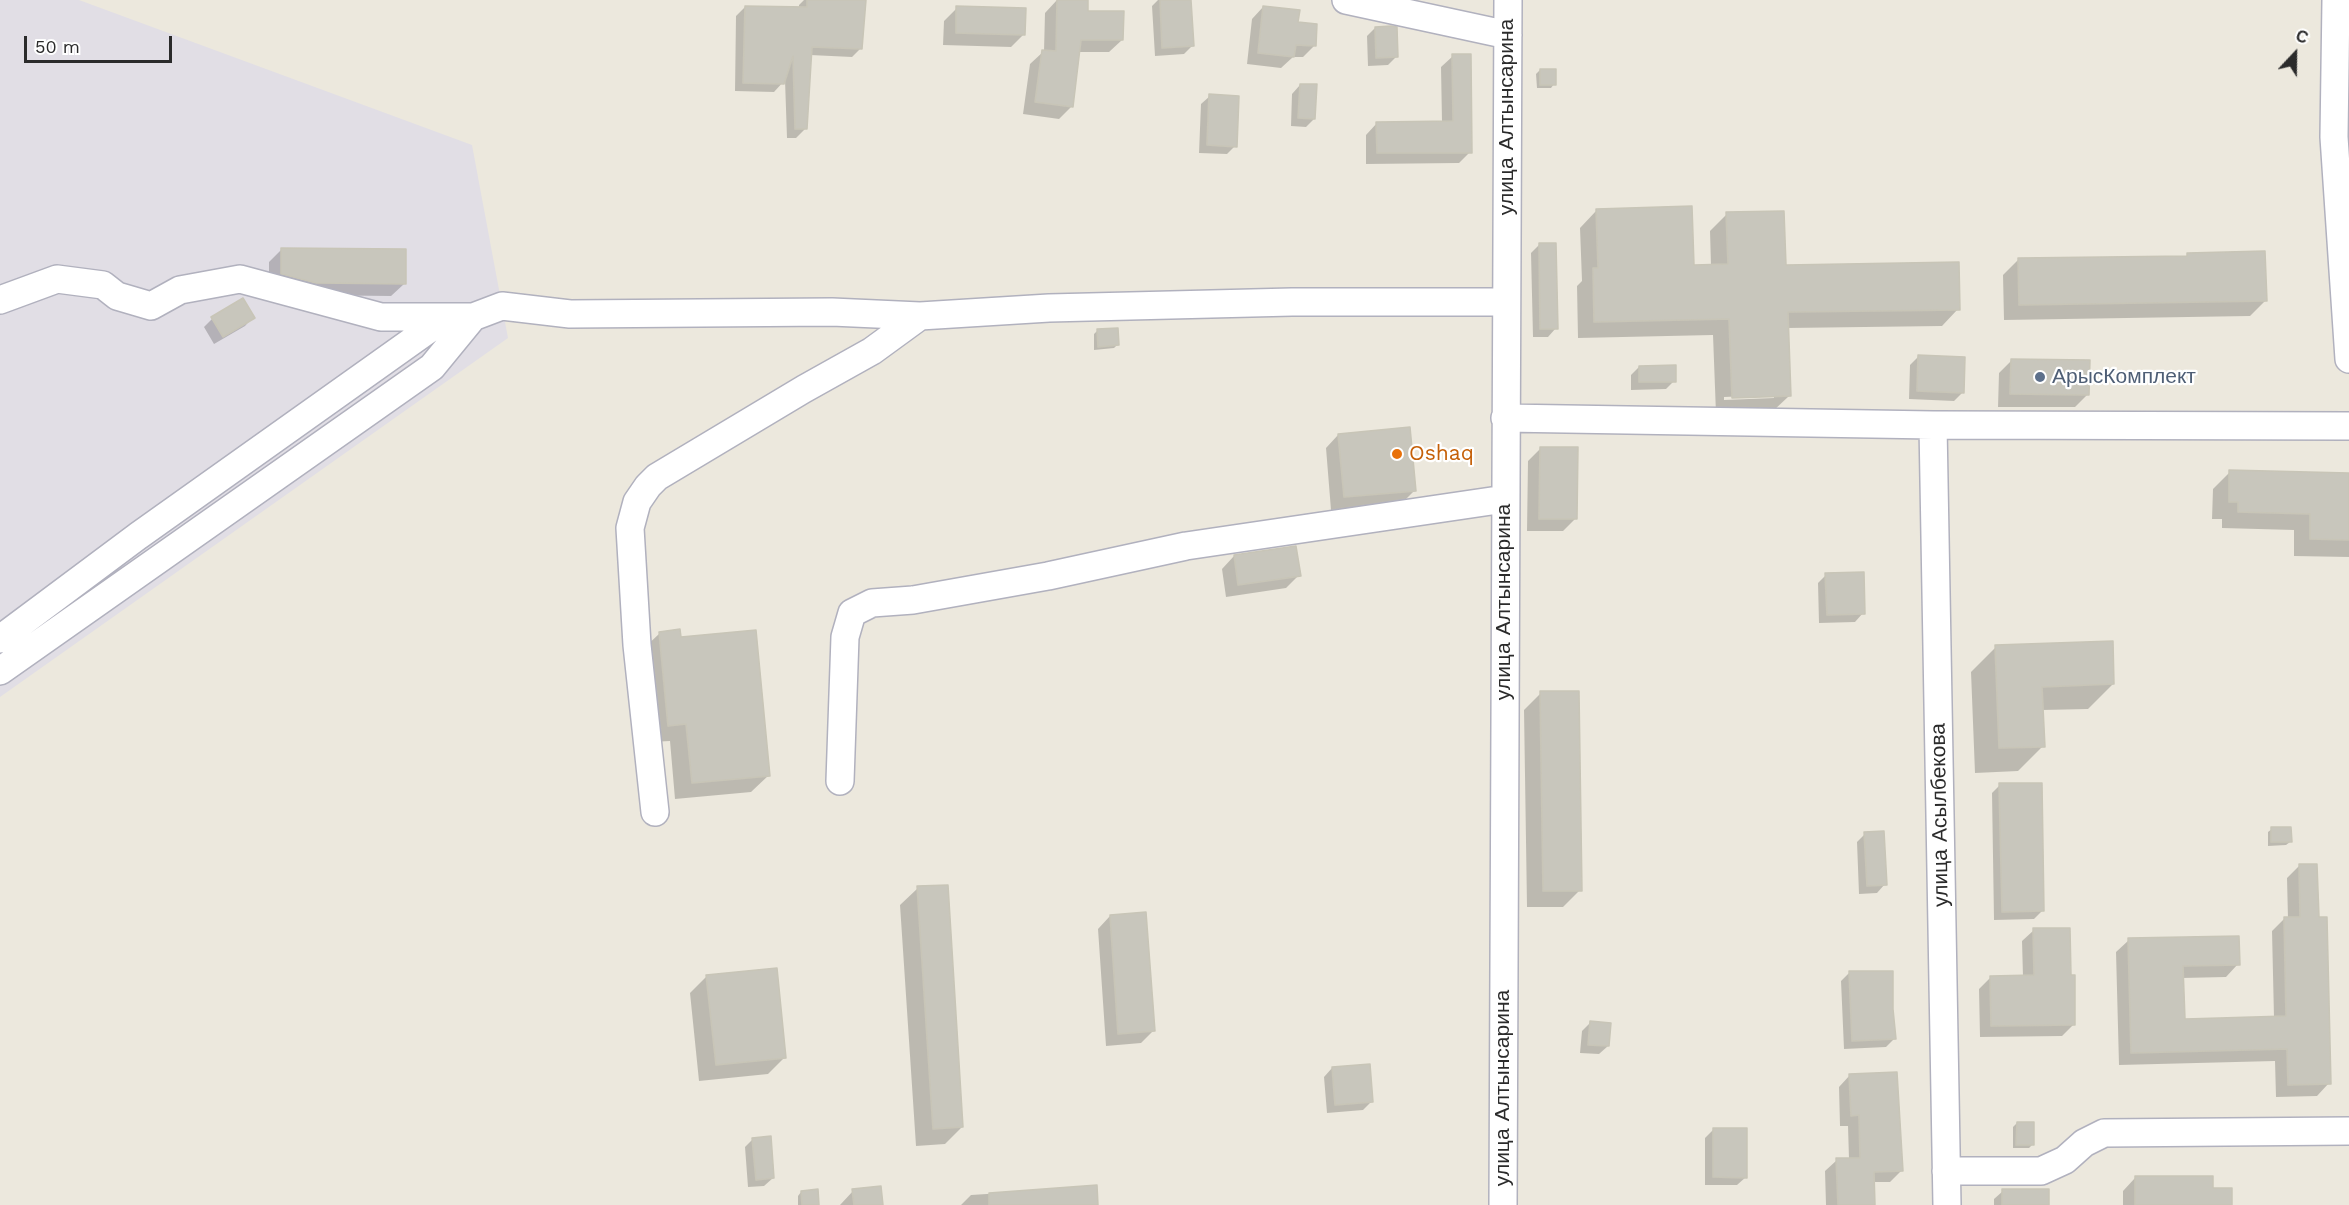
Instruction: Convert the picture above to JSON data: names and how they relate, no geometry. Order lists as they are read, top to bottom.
{
  "streets": {
    "street": ["улица Алтынсарина", "улица Асылбекова"]
  },
  "places": ["АрысКомплект", "Oshaq"],
  "scale_bar": "50 m",
  "north": "top"
}
